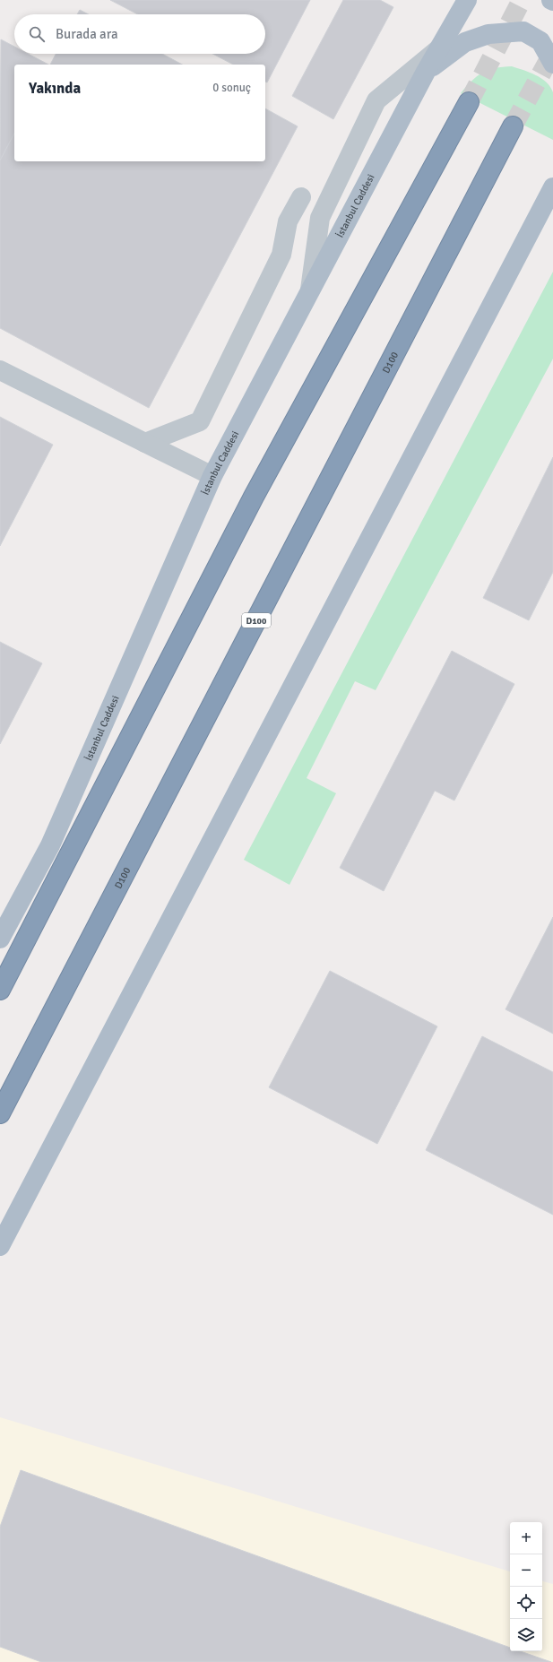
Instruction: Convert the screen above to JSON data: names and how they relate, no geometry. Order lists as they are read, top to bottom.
{
  "streets": {
    "highway": ["D100"],
    "main road": ["İstanbul Caddesi"]
  },
  "page": {
    "search": "Burada ara",
    "heading": ["Yakında", "0 sonuç"],
    "map_buttons": ["+", "−"]
  }
}
